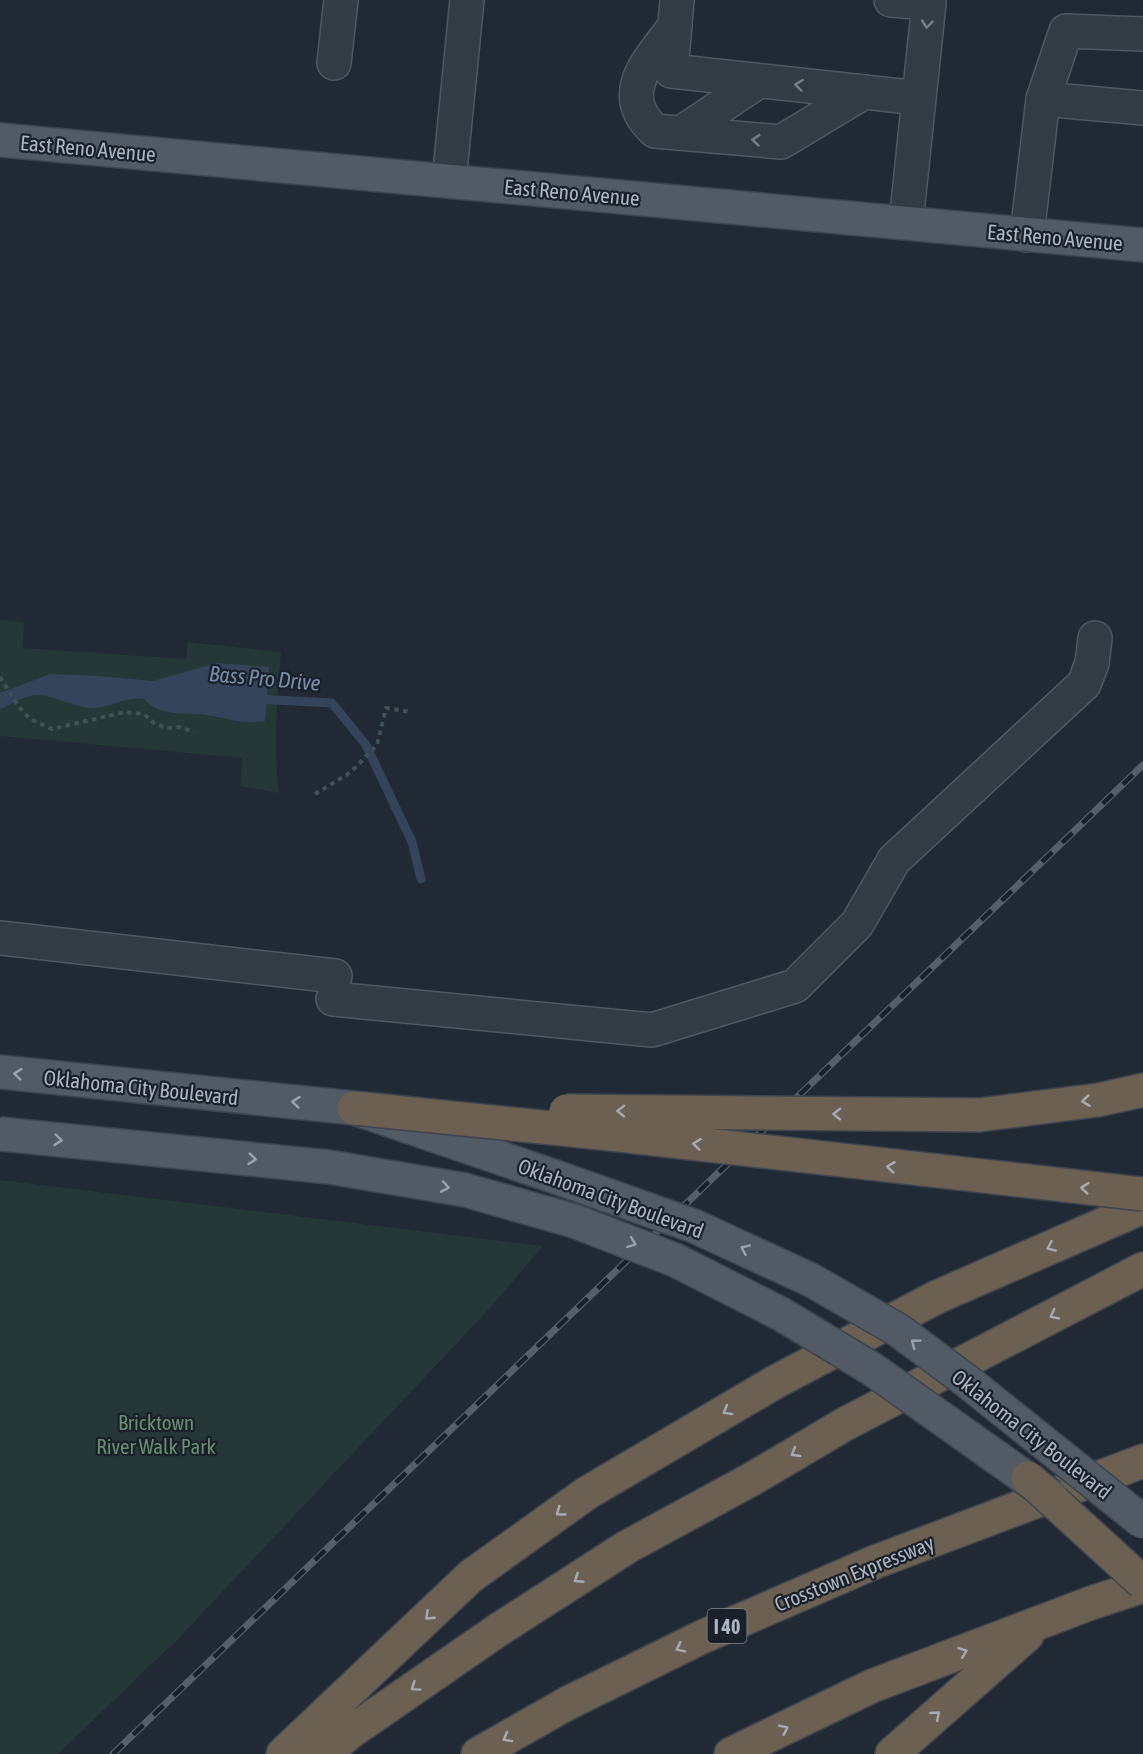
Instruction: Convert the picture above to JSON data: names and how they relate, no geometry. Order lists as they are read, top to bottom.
{
  "streets": {
    "highway": ["Crosstown Expressway", "I 40"],
    "main road": ["East Reno Avenue", "Oklahoma City Boulevard"]
  },
  "water": ["Bass Pro Drive"],
  "parks": ["Bricktown River Walk Park"]
}
